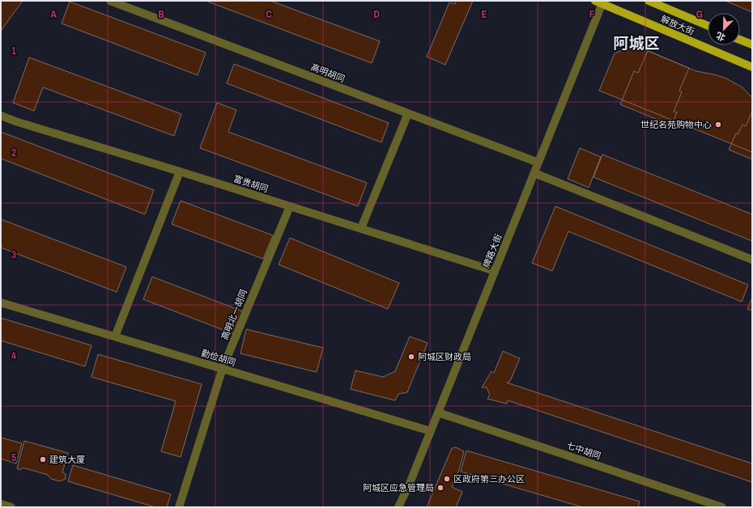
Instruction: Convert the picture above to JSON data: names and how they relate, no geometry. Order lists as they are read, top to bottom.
{
  "streets": {
    "main road": ["解放大街"],
    "street": [
      "高明胡同",
      "富贵胡同",
      "牌路大街",
      "高明北一胡同",
      "勤俭胡同",
      "七中胡同"
    ]
  },
  "crossings": [
    ["解放大街", "牌路大街"],
    ["高明胡同", "牌路大街"],
    ["富贵胡同", "牌路大街"],
    ["富贵胡同", "高明北一胡同"],
    ["牌路大街", "勤俭胡同"],
    ["牌路大街", "七中胡同"],
    ["高明北一胡同", "勤俭胡同"]
  ],
  "districts": ["阿城区"],
  "places": [
    "世纪名苑购物中心",
    "阿城区财政局",
    "建筑大厦",
    "区政府第三办公区",
    "阿城区应急管理局"
  ],
  "north": "bottom left",
  "grid": {
    "columns": [
      "A",
      "B",
      "C",
      "D",
      "E",
      "F",
      "G"
    ],
    "rows": [
      "1",
      "2",
      "3",
      "4",
      "5"
    ]
  }
}
